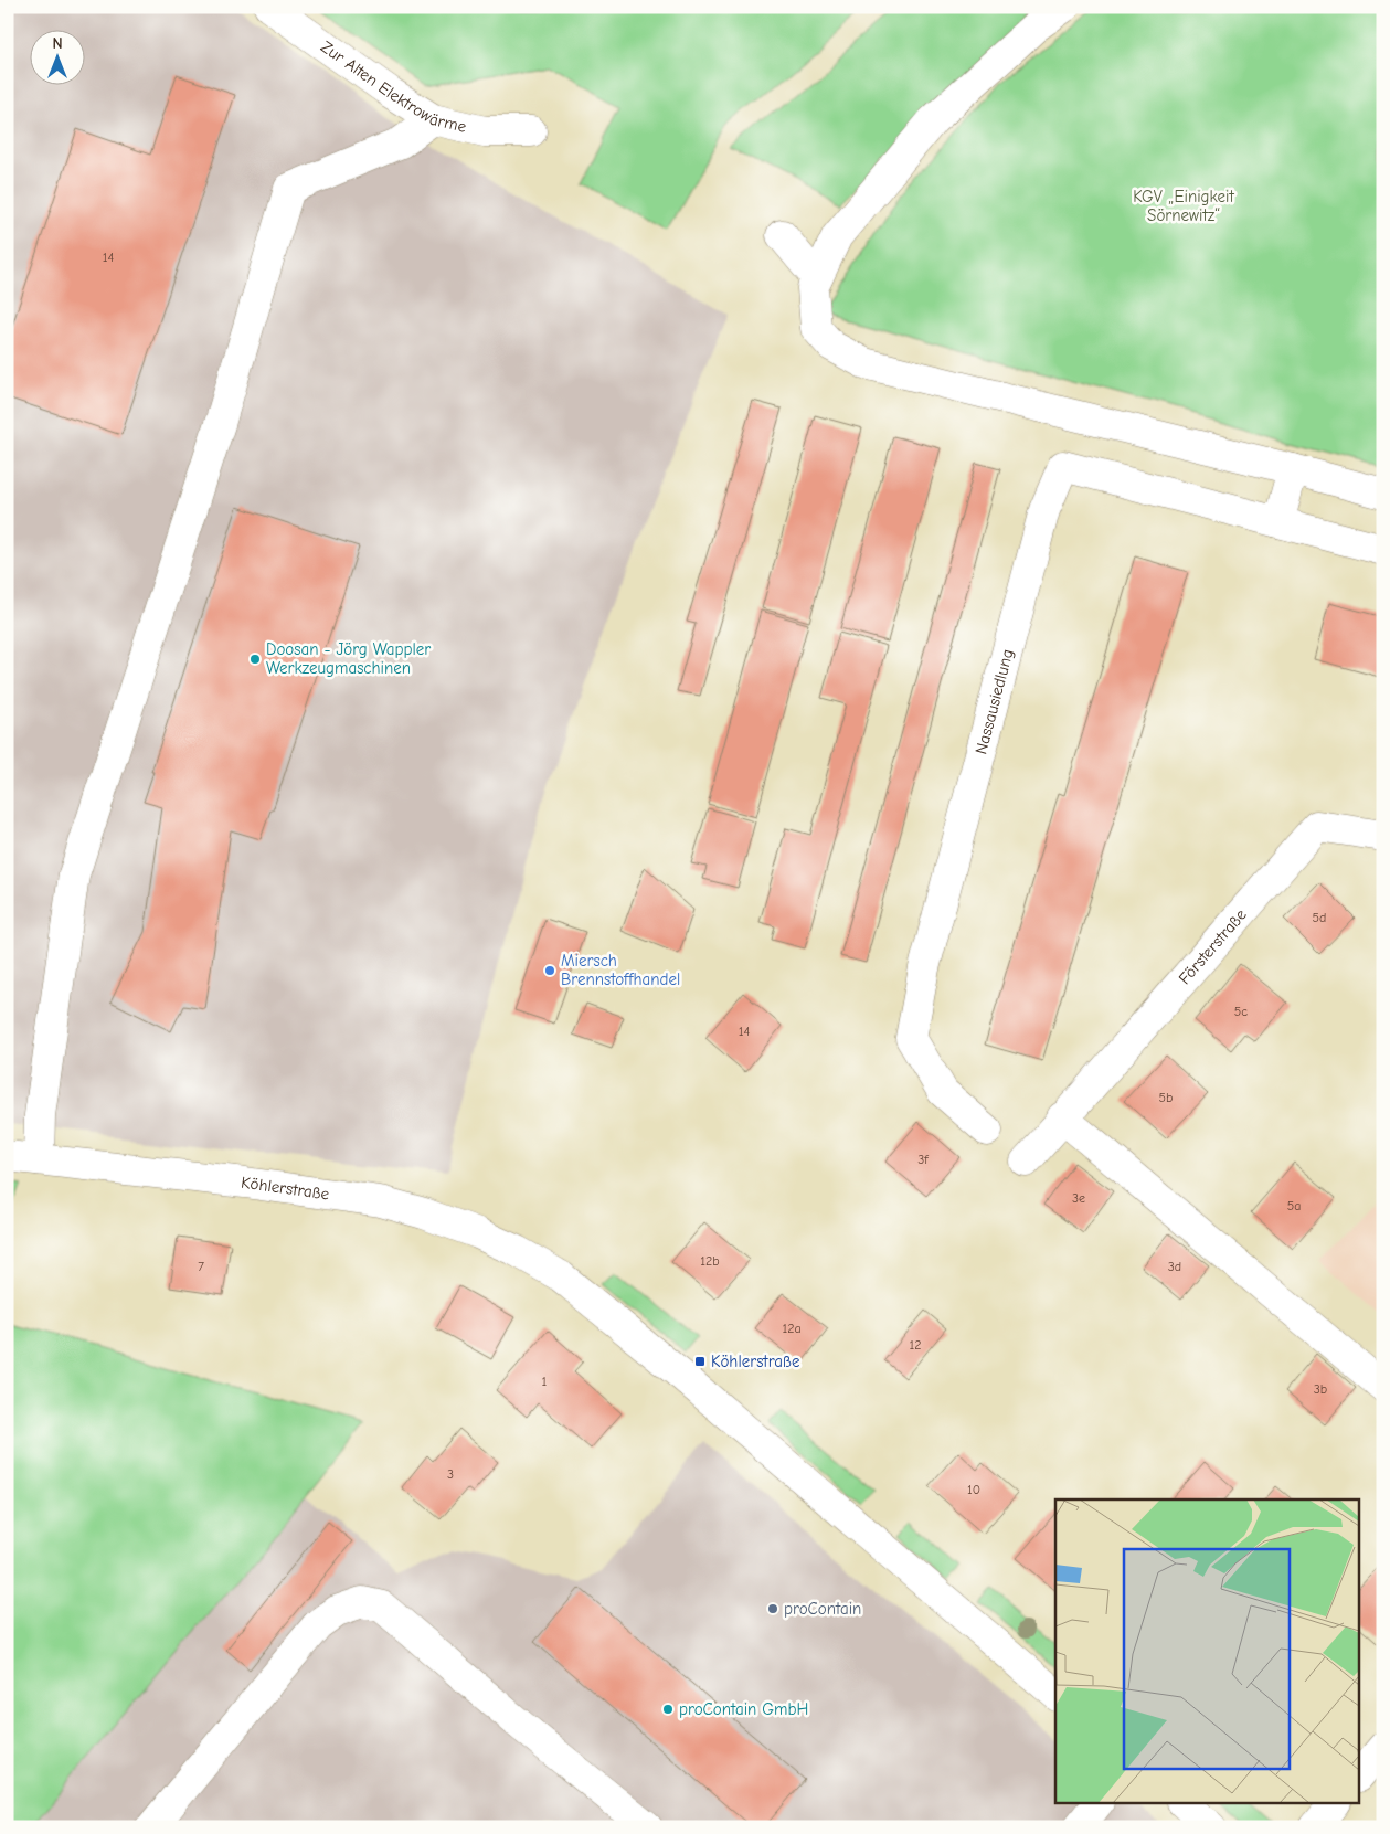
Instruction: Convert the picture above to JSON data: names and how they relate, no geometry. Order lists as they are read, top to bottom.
{
  "streets": {
    "street": [
      "Zur Alten Elektrowärme",
      "Nassausiedlung",
      "Försterstraße",
      "Köhlerstraße"
    ]
  },
  "parks": ["KGV „Einigkeit Sörnewitz“"],
  "places": {
    "other": [
      "Doosan - Jörg Wappler Werkzeugmaschinen",
      "Miersch Brennstoffhandel",
      "proContain",
      "proContain GmbH"
    ],
    "transit": ["Köhlerstraße"]
  },
  "house_numbers": [
    "14",
    "5d",
    "5c",
    "14",
    "5b",
    "3f",
    "3e",
    "5a",
    "12b",
    "7",
    "3d",
    "12a",
    "12",
    "1",
    "3b",
    "3",
    "10"
  ],
  "north": "top"
}
